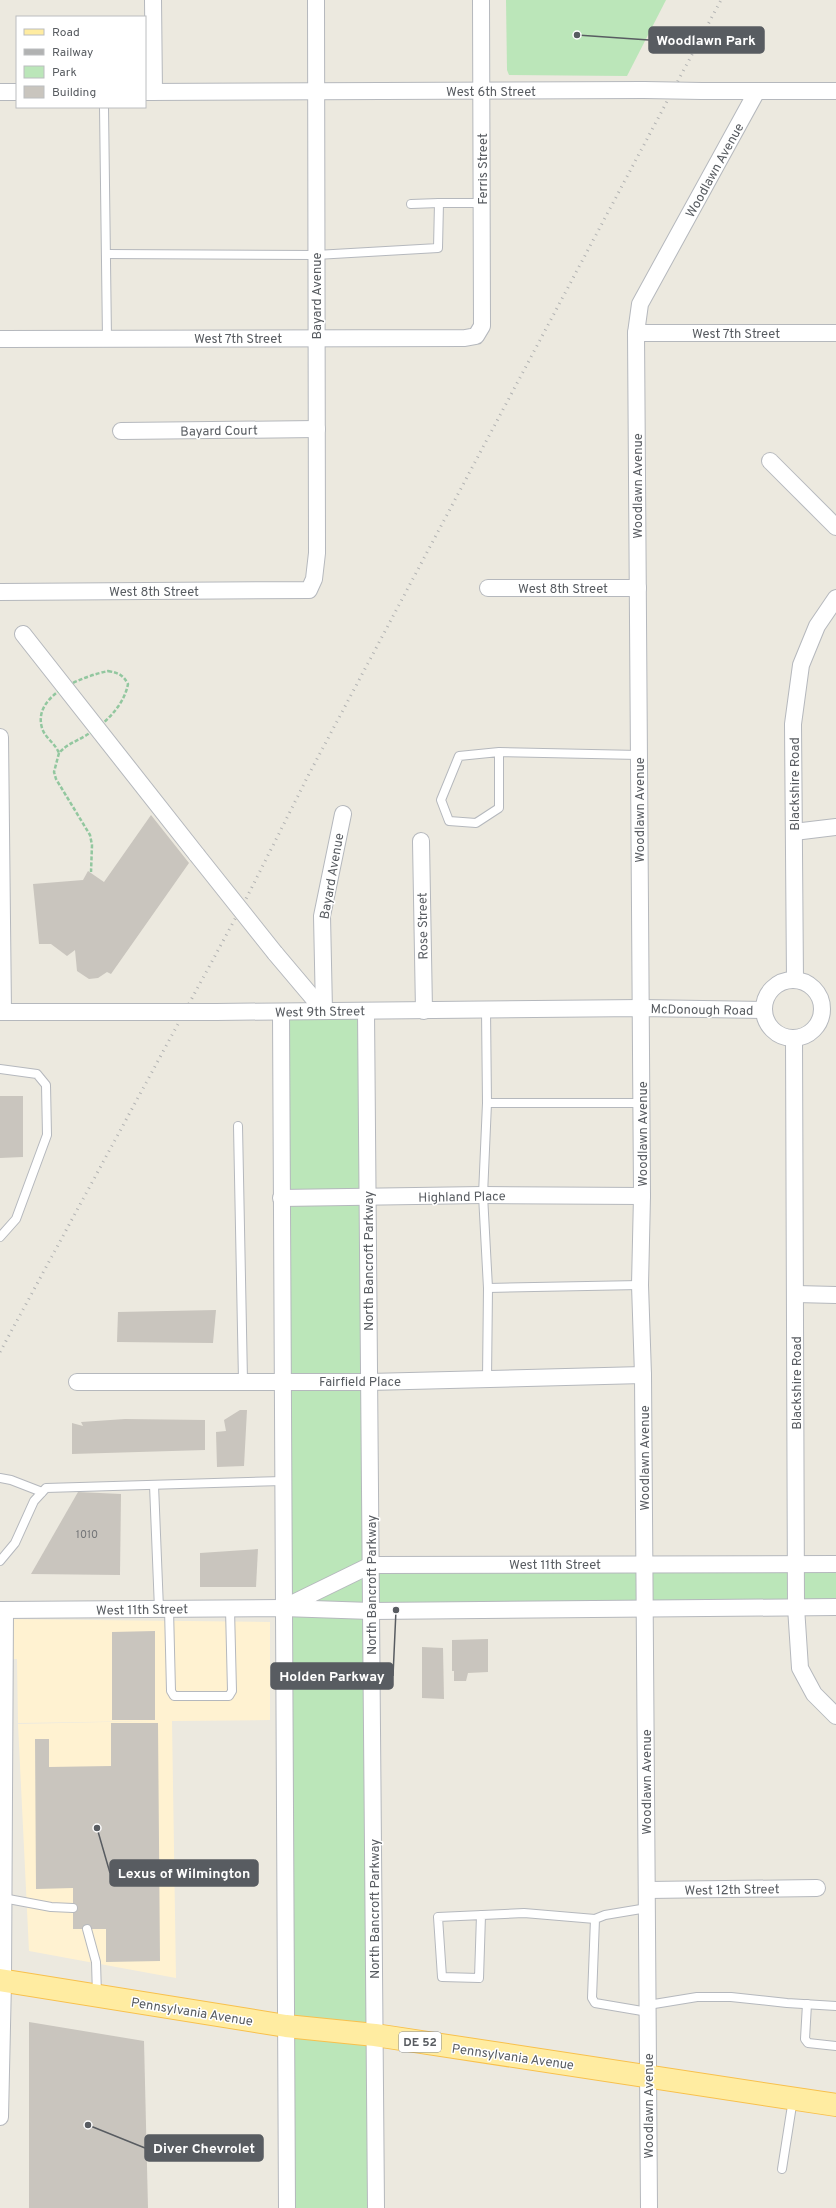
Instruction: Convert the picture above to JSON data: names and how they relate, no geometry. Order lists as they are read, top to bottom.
{
  "streets": {
    "main road": ["Pennsylvania Avenue", "DE 52"],
    "street": [
      "West 6th Street",
      "Ferris Street",
      "Woodlawn Avenue",
      "Bayard Avenue",
      "West 7th Street",
      "Bayard Court",
      "West 8th Street",
      "Blackshire Road",
      "Rose Street",
      "McDonough Road",
      "West 9th Street",
      "Highland Place",
      "North Bancroft Parkway",
      "Fairfield Place",
      "West 11th Street",
      "West 12th Street"
    ]
  },
  "crossings": [
    ["West 6th Street", "Ferris Street"],
    ["West 6th Street", "Woodlawn Avenue"],
    ["West 6th Street", "Bayard Avenue"],
    ["Ferris Street", "West 7th Street"],
    ["Woodlawn Avenue", "West 7th Street"],
    ["Woodlawn Avenue", "West 8th Street"],
    ["Woodlawn Avenue", "McDonough Road"],
    ["Woodlawn Avenue", "West 9th Street"],
    ["Woodlawn Avenue", "Highland Place"],
    ["Woodlawn Avenue", "Fairfield Place"],
    ["Woodlawn Avenue", "West 11th Street"],
    ["Woodlawn Avenue", "West 12th Street"],
    ["Woodlawn Avenue", "Pennsylvania Avenue"],
    ["Bayard Avenue", "West 7th Street"],
    ["Bayard Avenue", "Bayard Court"],
    ["Bayard Avenue", "West 8th Street"],
    ["Bayard Avenue", "West 9th Street"],
    ["Blackshire Road", "McDonough Road"],
    ["Blackshire Road", "West 11th Street"],
    ["Rose Street", "West 9th Street"],
    ["McDonough Road", "West 9th Street"],
    ["West 9th Street", "North Bancroft Parkway"],
    ["Highland Place", "North Bancroft Parkway"],
    ["North Bancroft Parkway", "Fairfield Place"],
    ["North Bancroft Parkway", "West 11th Street"],
    ["North Bancroft Parkway", "Pennsylvania Avenue"]
  ],
  "places": [
    "Woodlawn Park",
    "Holden Parkway",
    "Lexus of Wilmington",
    "Diver Chevrolet"
  ],
  "house_numbers": ["1010"],
  "legend": [
    "Road",
    "Railway",
    "Park",
    "Building"
  ]
}
